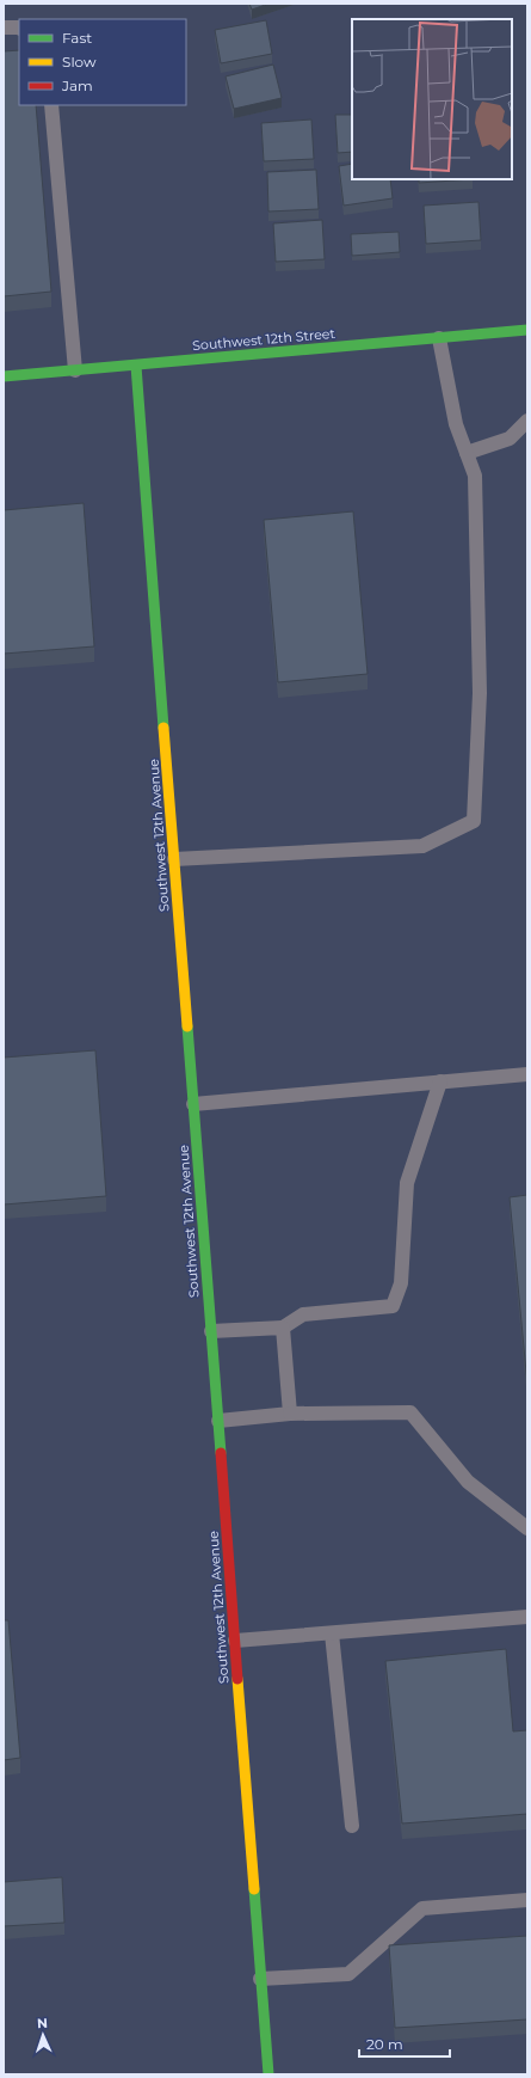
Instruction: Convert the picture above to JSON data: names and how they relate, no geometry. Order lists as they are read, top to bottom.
{
  "streets": {
    "street": ["Southwest 12th Street", "Southwest 12th Avenue"]
  },
  "crossings": [
    ["Southwest 12th Street", "Southwest 12th Avenue"]
  ],
  "legend": ["Fast", "Slow", "Jam"],
  "scale_bar": "20 m",
  "north": "top"
}
